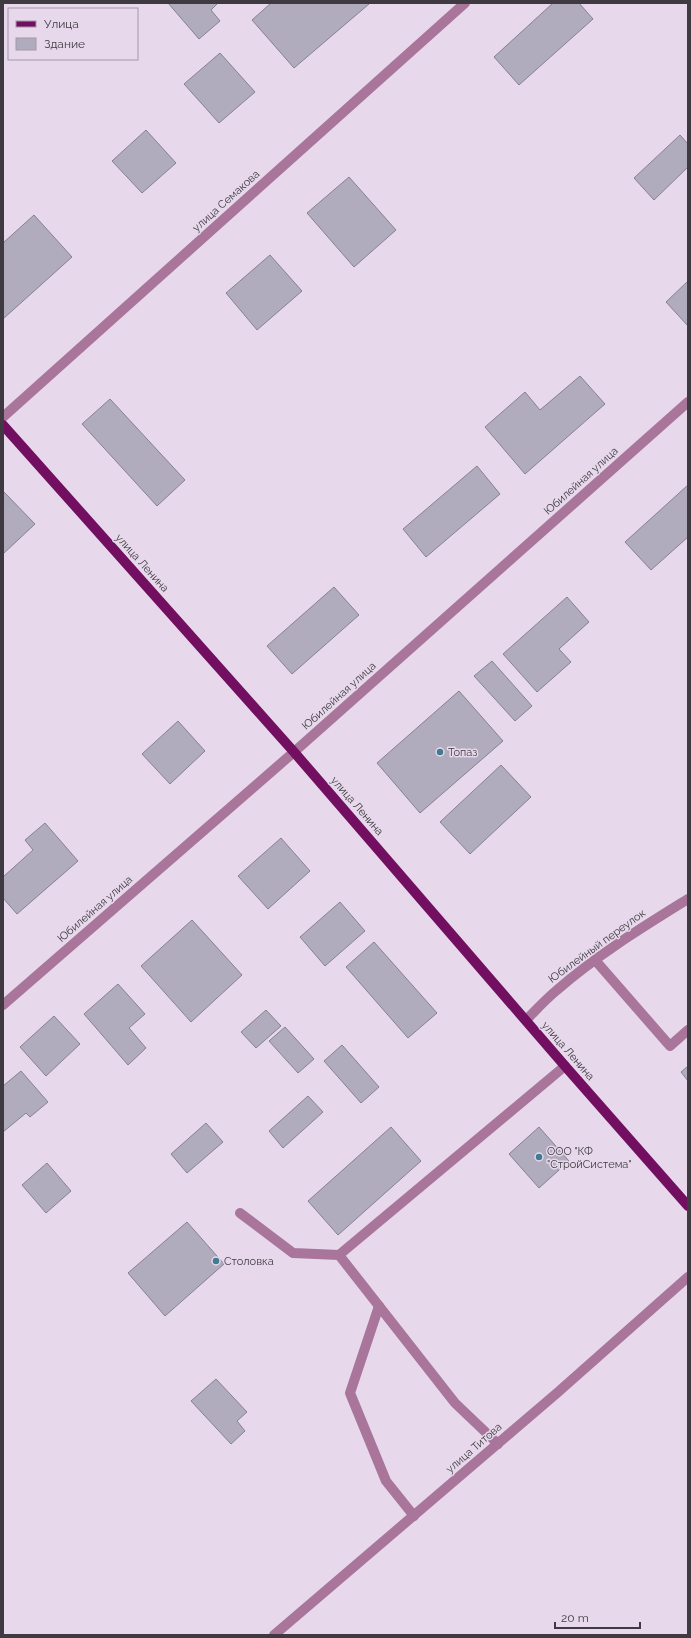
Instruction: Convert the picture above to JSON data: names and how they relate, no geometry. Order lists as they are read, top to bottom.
{
  "streets": {
    "main road": ["улица Ленина"],
    "street": [
      "улица Семакова",
      "Юбилейная улица",
      "Юбилейный переулок",
      "улица Титова"
    ]
  },
  "crossings": [
    ["Юбилейная улица", "улица Ленина"],
    ["улица Ленина", "Юбилейный переулок"]
  ],
  "places": ["Топаз", "ООО \"КФ \"СтройСистема\"", "Столовка"],
  "legend": ["Улица", "Здание"],
  "scale_bar": "20 m"
}
